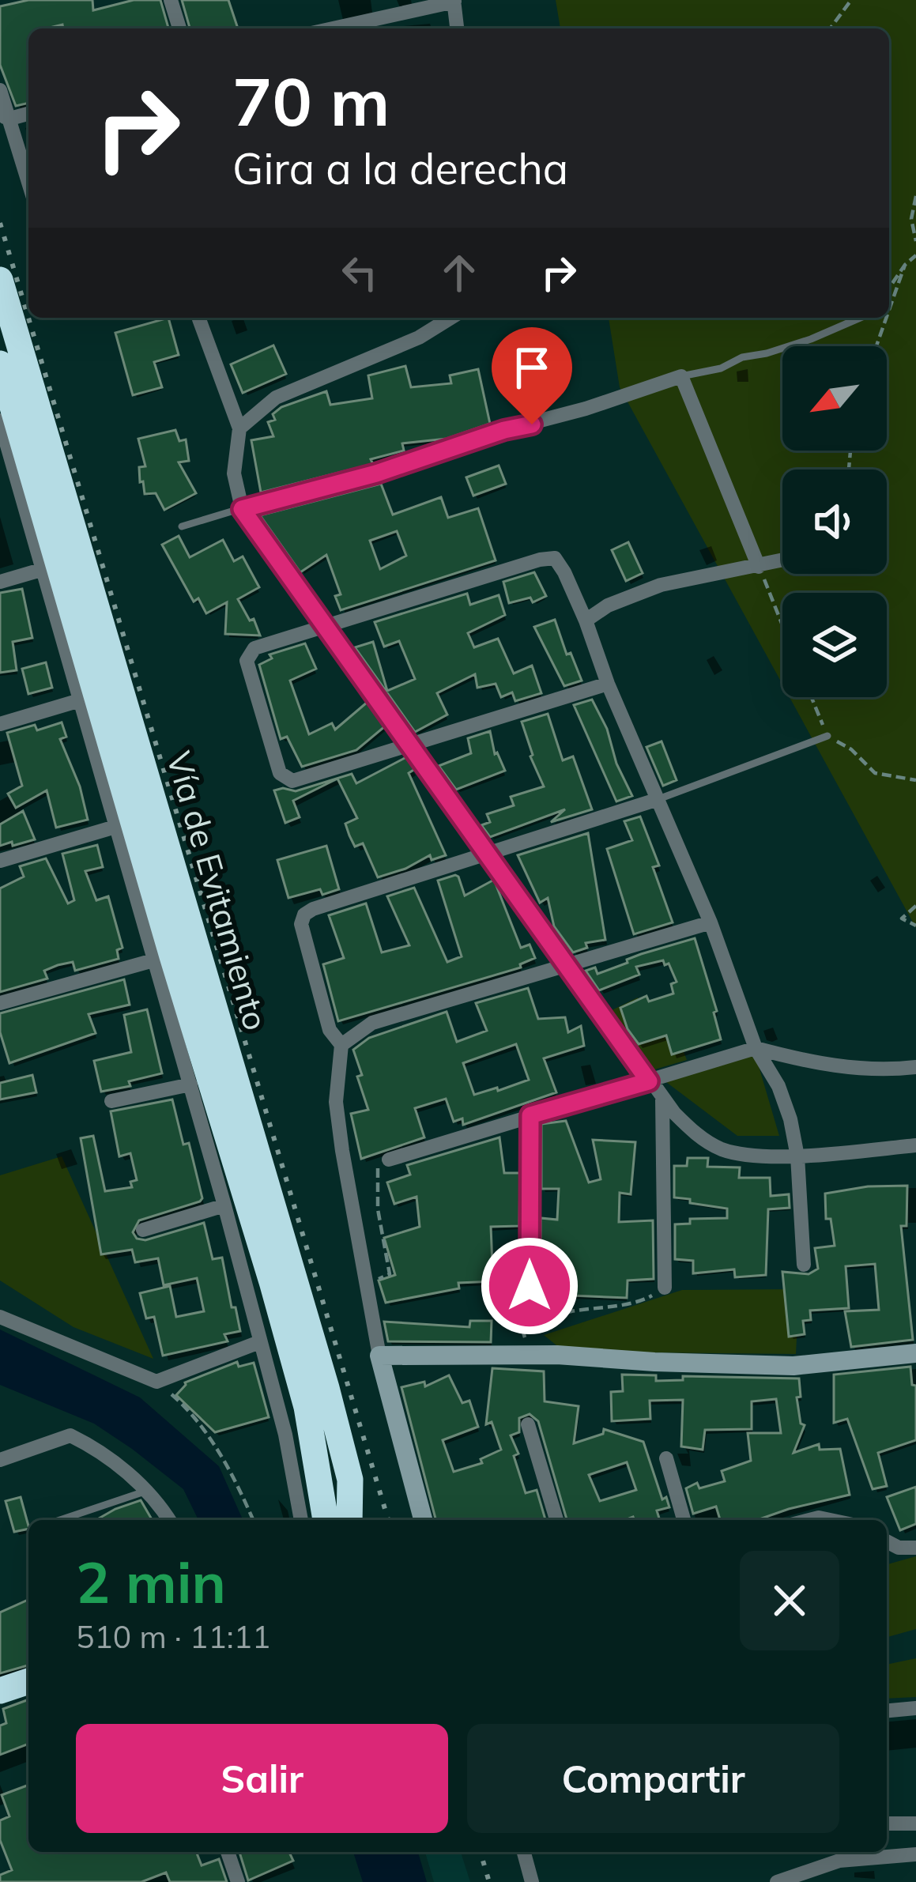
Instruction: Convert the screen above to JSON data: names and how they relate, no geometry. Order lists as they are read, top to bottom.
{
  "streets": {
    "highway": ["Vía de Evitamiento"]
  },
  "north": "bottom left",
  "page": {
    "turn": ["70 m", "Gira a la derecha"],
    "heading": ["2 min", "510 m · 11:11"],
    "buttons": ["Salir", "Compartir"]
  }
}
